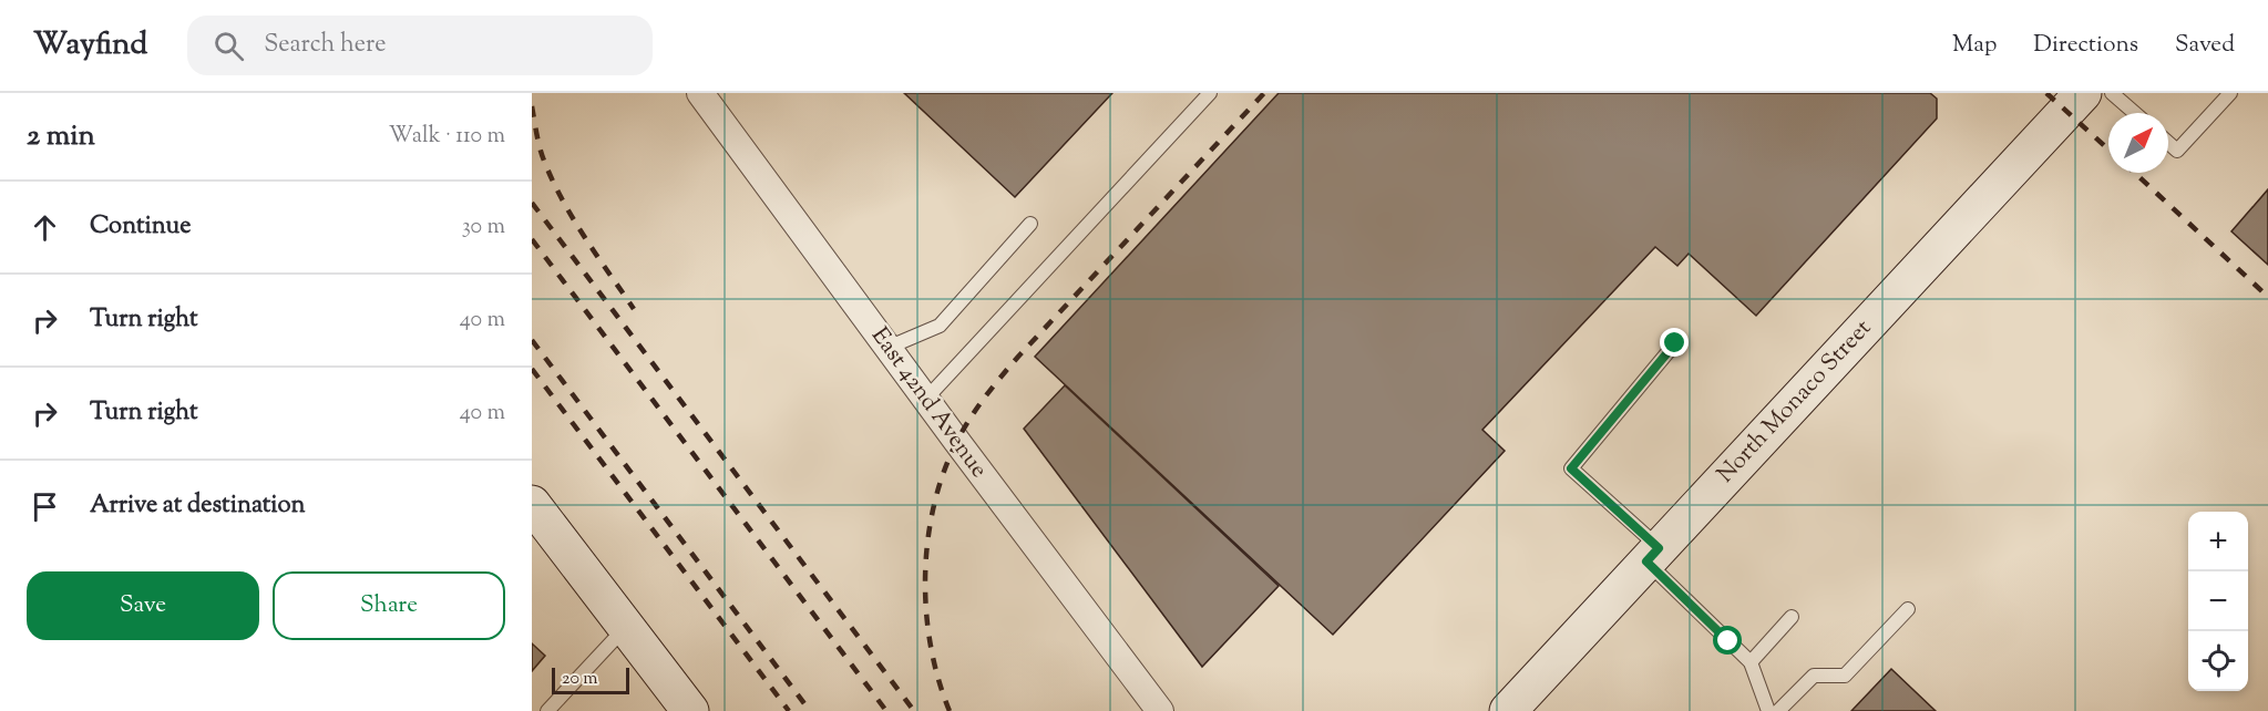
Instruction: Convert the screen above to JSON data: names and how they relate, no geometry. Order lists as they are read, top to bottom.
{
  "streets": {
    "street": ["North Monaco Street", "East 42nd Avenue"]
  },
  "scale_bar": "20 m",
  "north": "top right",
  "page": {
    "header": "Wayfind",
    "search": "Search here",
    "nav": ["Map", "Directions", "Saved"],
    "heading": ["2 min", "Walk · 110 m"],
    "list": [
      ["Continue", "30 m"],
      ["Turn right", "40 m"],
      ["Turn right", "40 m"],
      "Arrive at destination"
    ],
    "map_buttons": ["+", "−"],
    "buttons": ["Save", "Share"],
    "scale": "20 m"
  }
}
